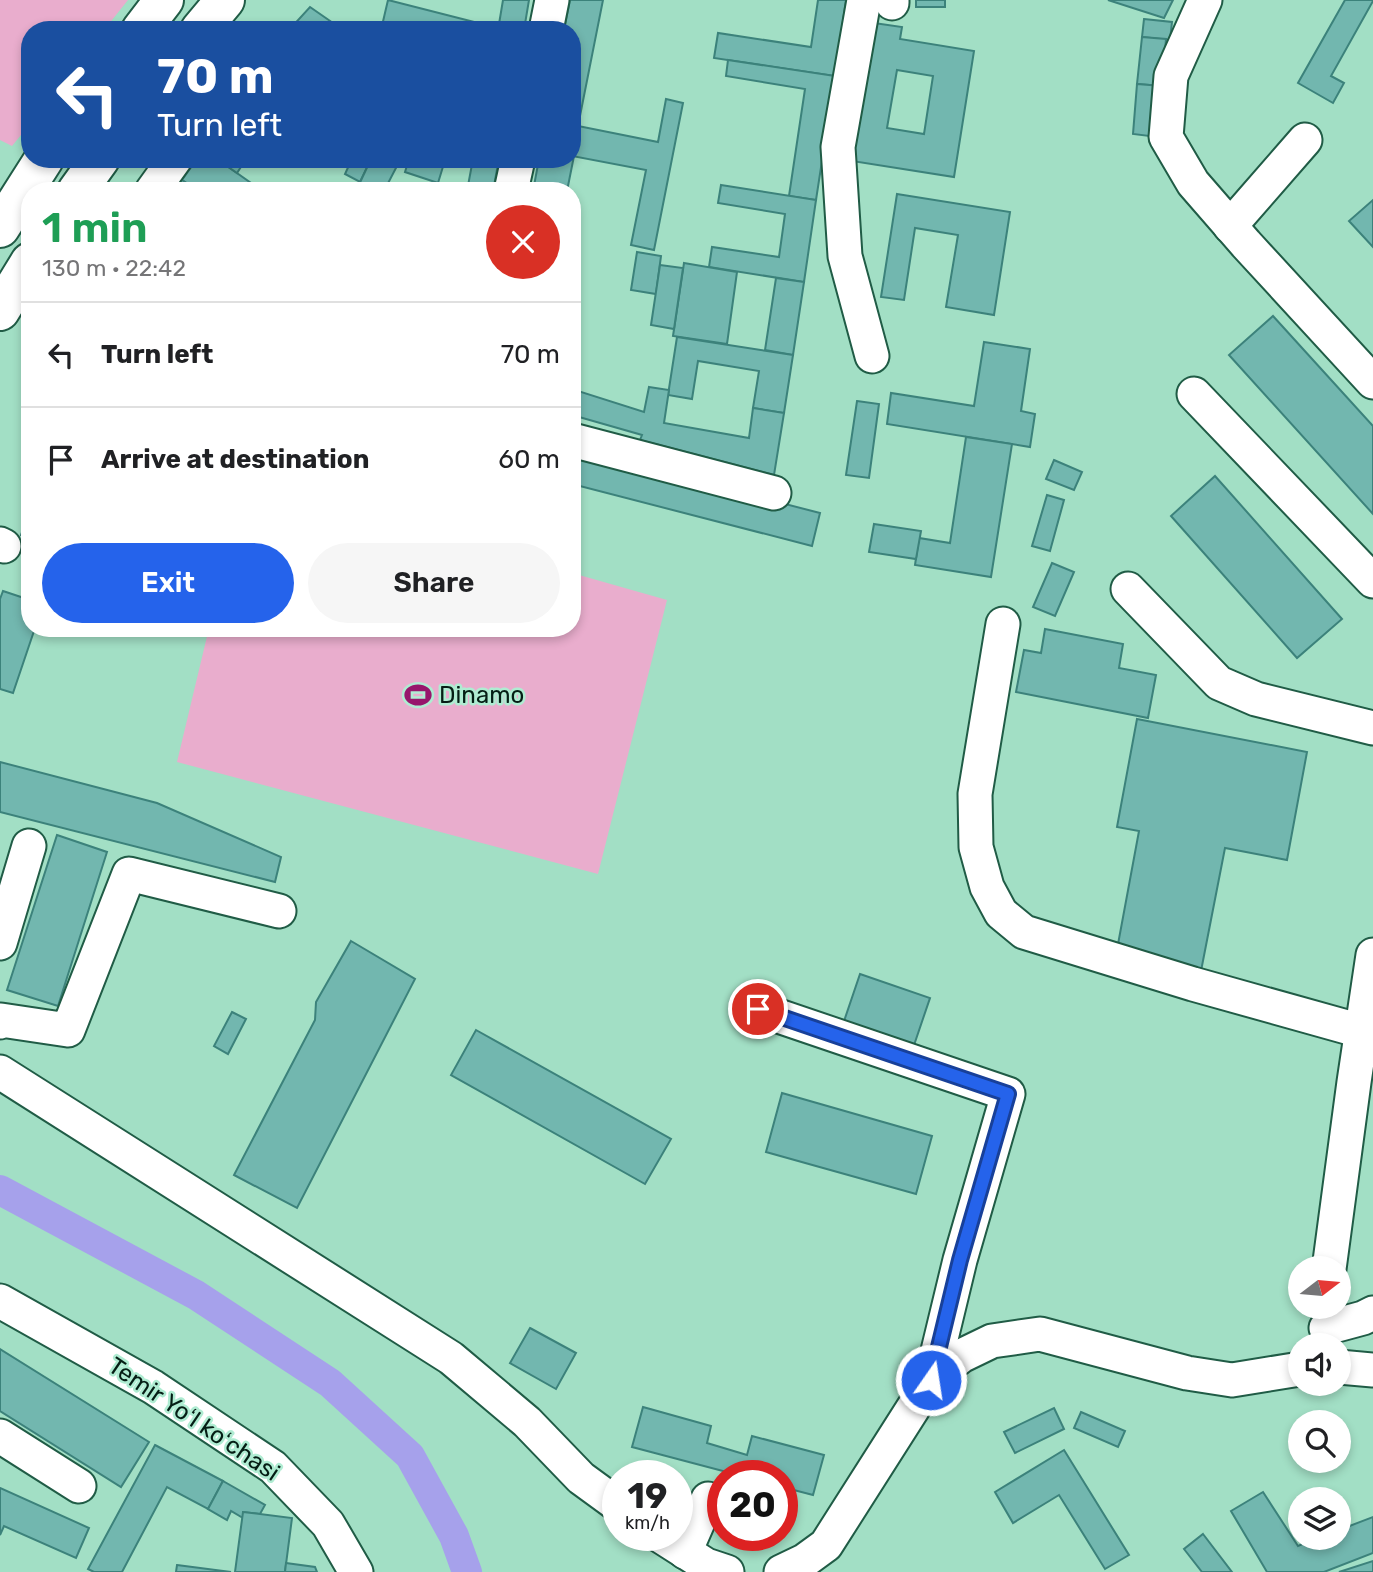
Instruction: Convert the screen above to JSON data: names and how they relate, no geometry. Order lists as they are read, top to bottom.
{
  "streets": {
    "street": ["Temir Yoʻl koʻchasi"]
  },
  "places": {
    "sports": ["Dinamo"]
  },
  "north": "right",
  "page": {
    "turn": ["70 m", "Turn left"],
    "heading": ["1 min", "130 m · 22:42"],
    "list": [
      {
        "name": "Turn left",
        "value": "70 m"
      },
      {
        "name": "Arrive at destination",
        "value": "60 m"
      }
    ],
    "buttons": ["Exit", "Share"],
    "speed": "19 km/h",
    "limit": "20"
  }
}
